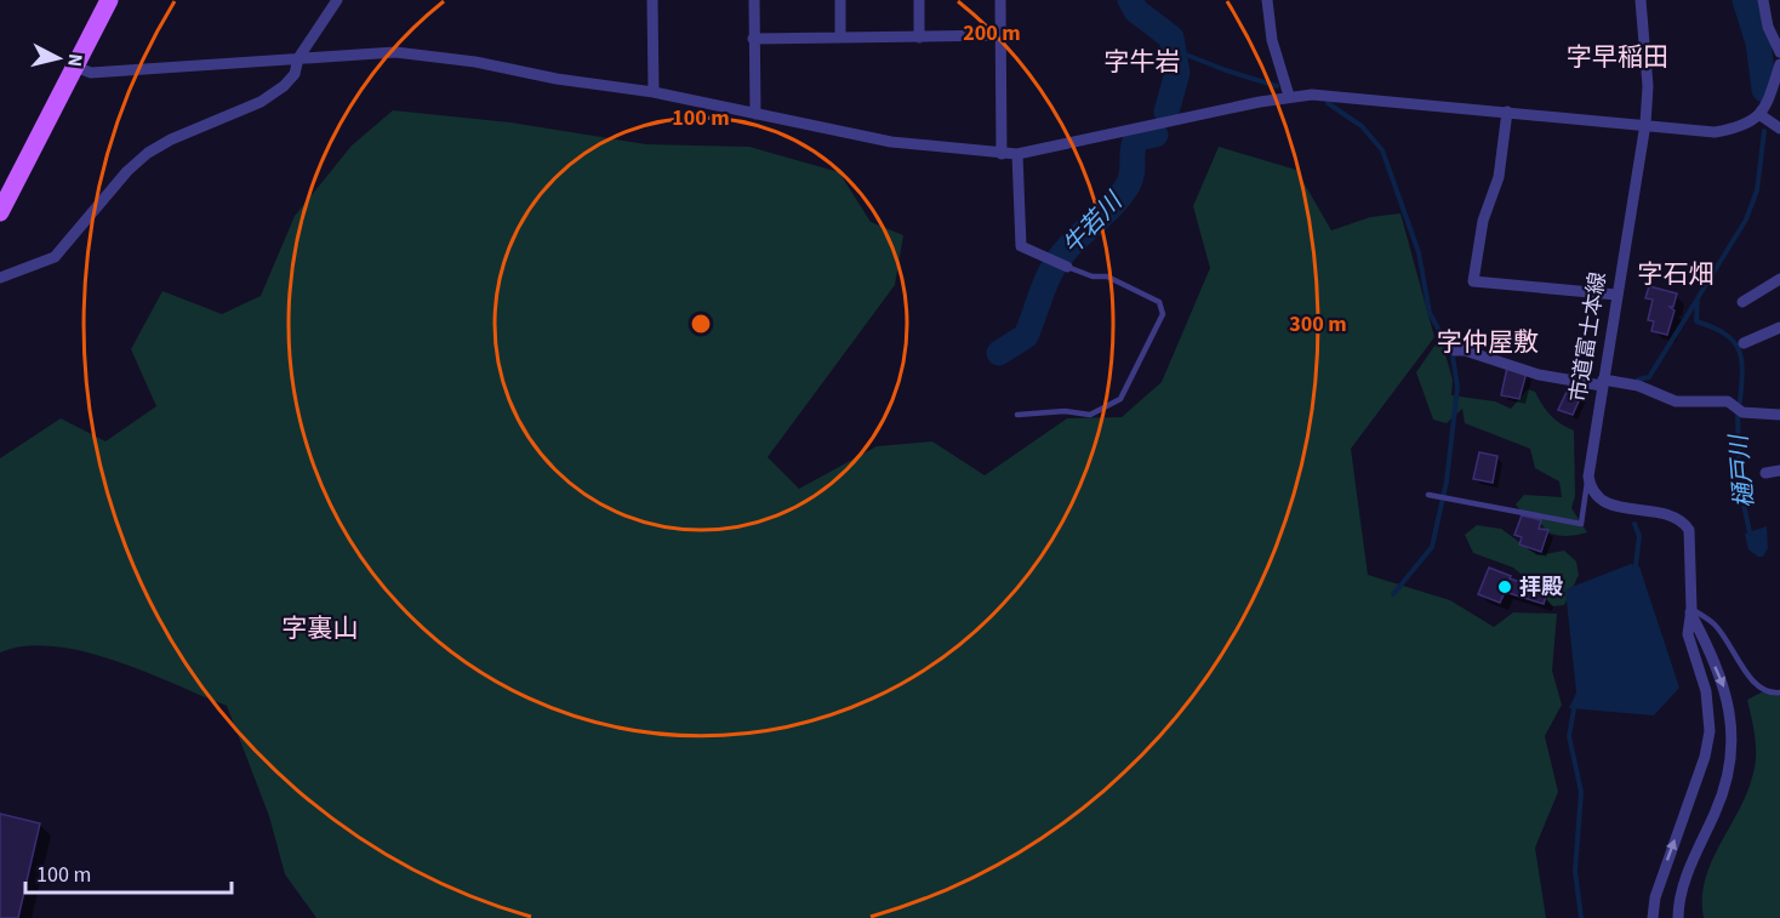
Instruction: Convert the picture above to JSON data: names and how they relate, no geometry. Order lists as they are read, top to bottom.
{
  "streets": {
    "street": ["市道富士本線"]
  },
  "districts": [
    "字早稲田",
    "字牛岩",
    "字石畑",
    "字仲屋敷",
    "字裏山"
  ],
  "water": ["牛若川", "樋戸川"],
  "places": ["拝殿"],
  "scale_bar": "100 m",
  "north": "right",
  "rings": ["200 m", "100 m", "300 m"]
}
